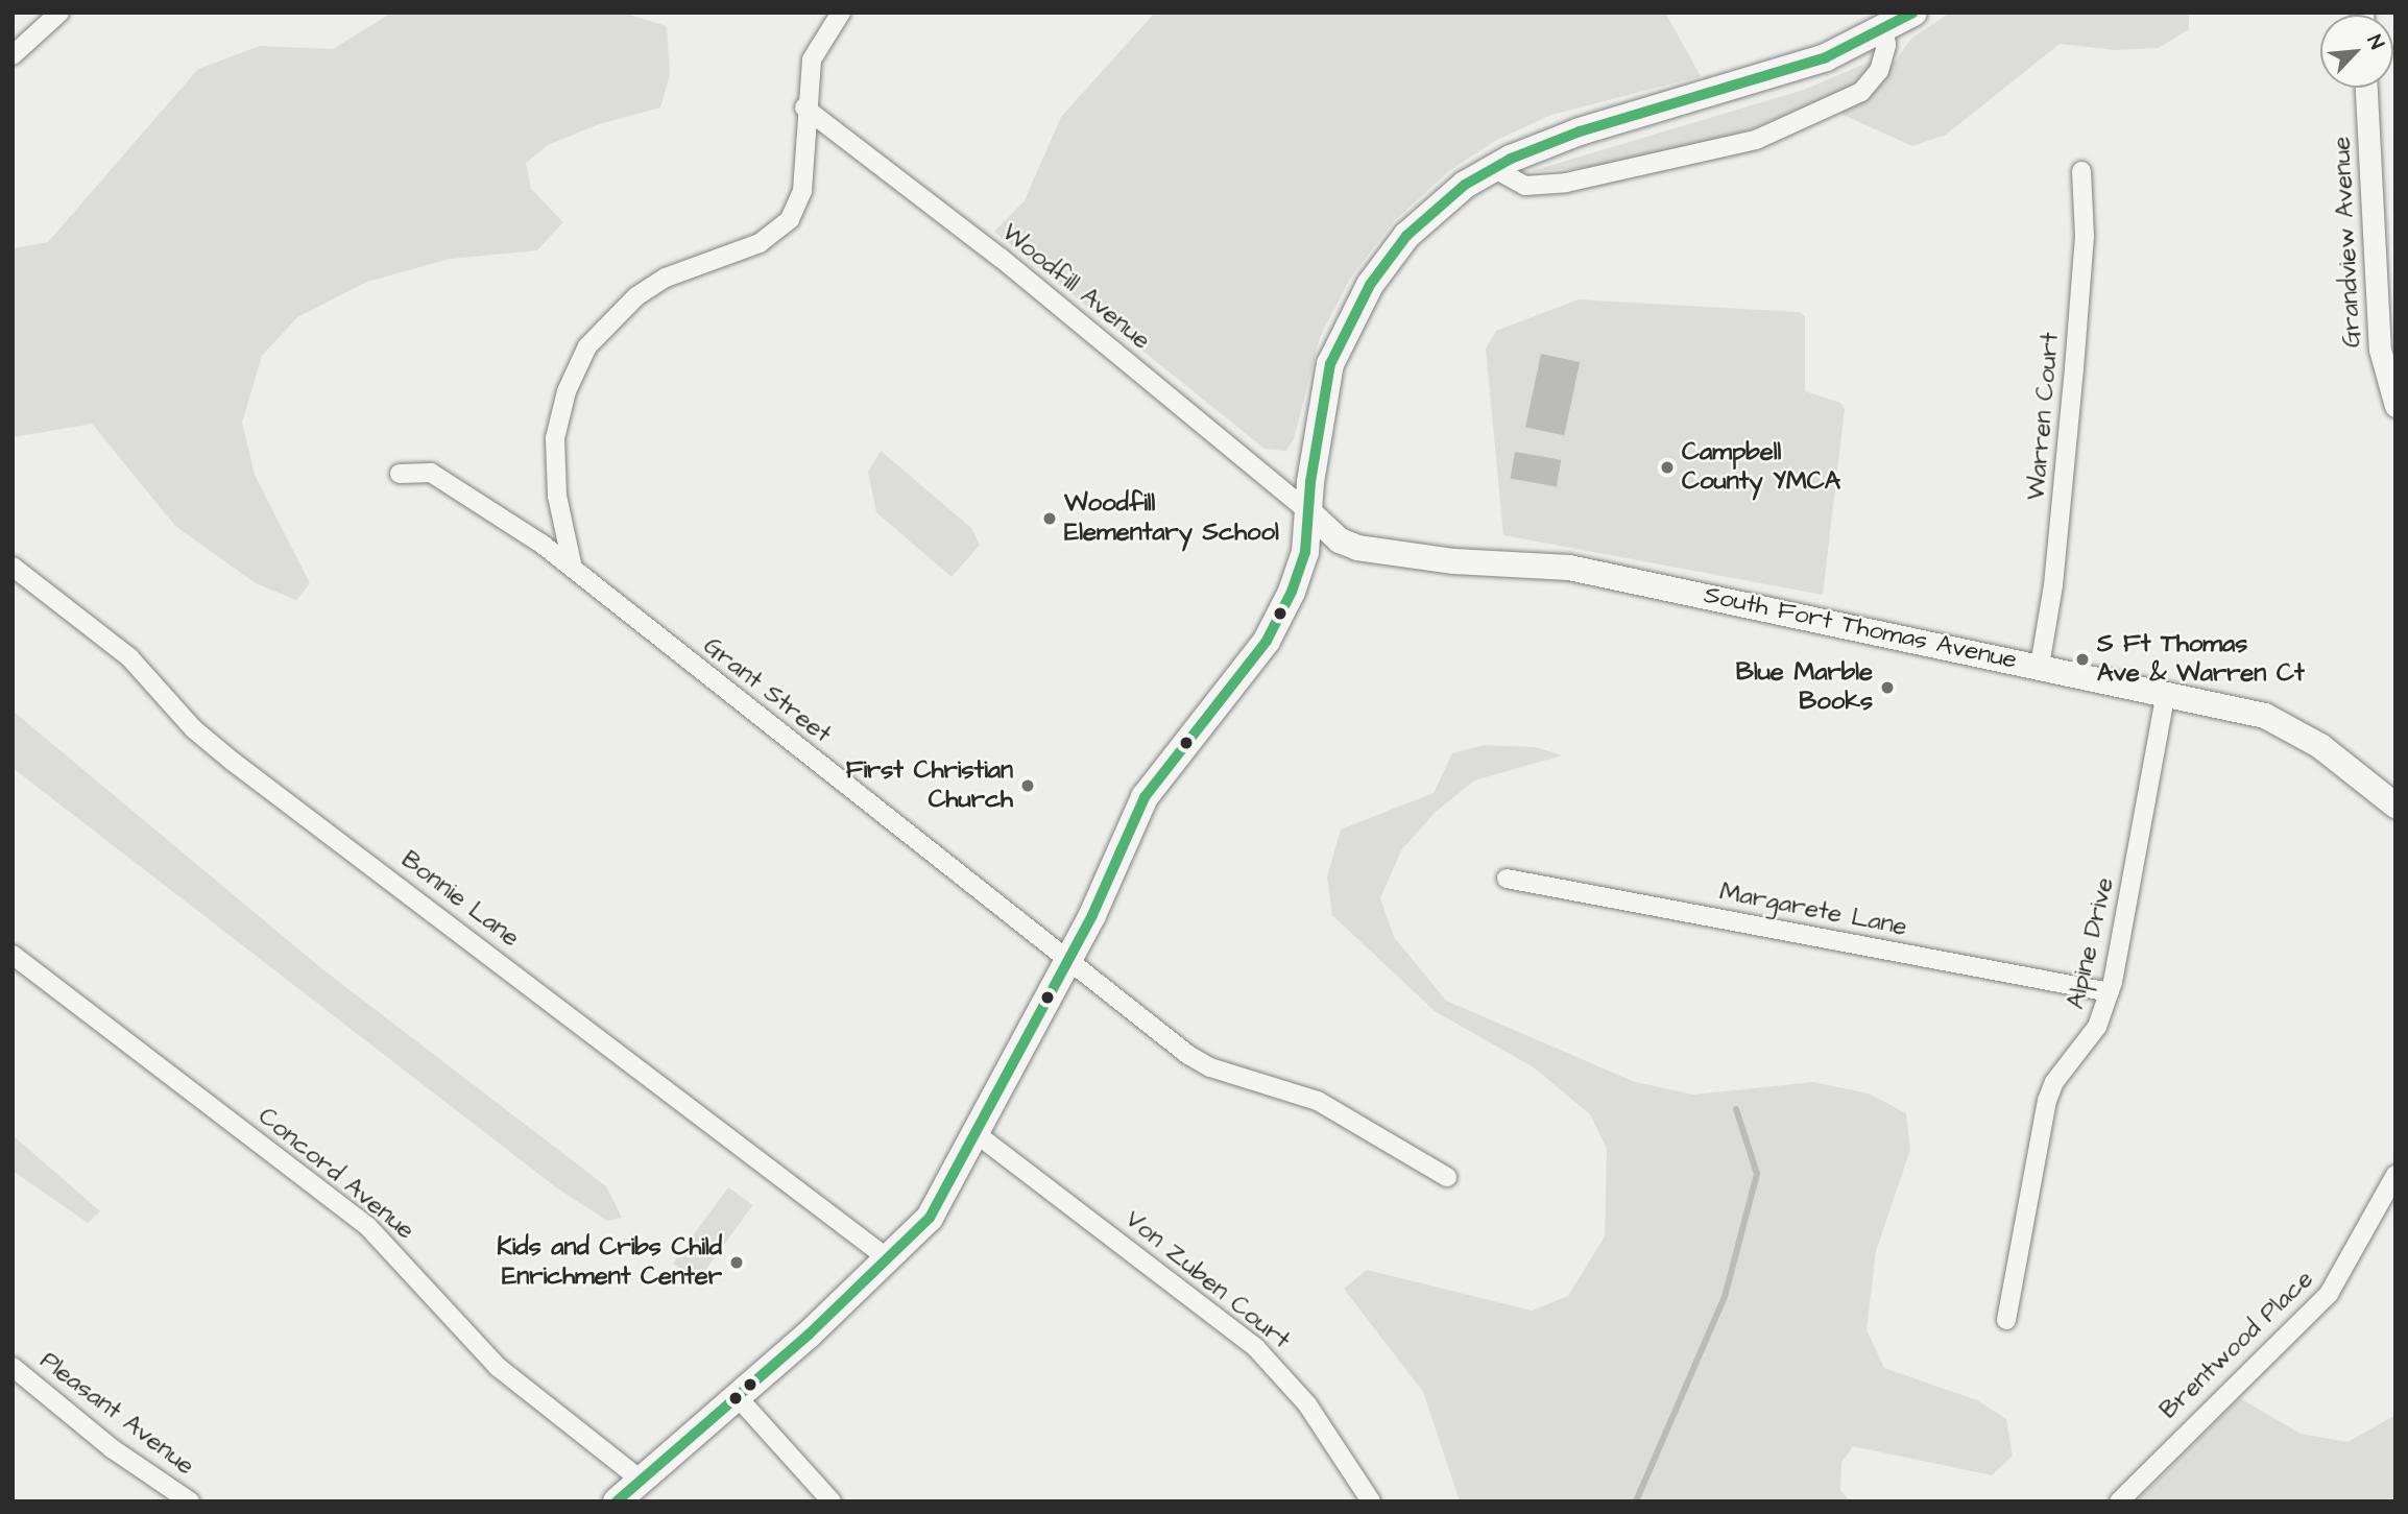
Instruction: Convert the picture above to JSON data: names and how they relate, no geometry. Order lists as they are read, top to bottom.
{
  "streets": {
    "main road": ["South Fort Thomas Avenue"],
    "street": [
      "Grandview Avenue",
      "Woodfill Avenue",
      "Warren Court",
      "Grant Street",
      "Bonnie Lane",
      "Margarete Lane",
      "Alpine Drive",
      "Concord Avenue",
      "Von Zuben Court",
      "Brentwood Place",
      "Pleasant Avenue"
    ]
  },
  "crossings": [
    ["Woodfill Avenue", "South Fort Thomas Avenue"],
    ["Warren Court", "South Fort Thomas Avenue"],
    ["South Fort Thomas Avenue", "Alpine Drive"],
    ["Margarete Lane", "Alpine Drive"]
  ],
  "places": [
    "Campbell County YMCA",
    "Woodfill Elementary School",
    "S Ft Thomas Ave & Warren Ct",
    "Blue Marble Books",
    "First Christian Church",
    "Kids and Cribs Child Enrichment Center"
  ],
  "north": "top right"
}
